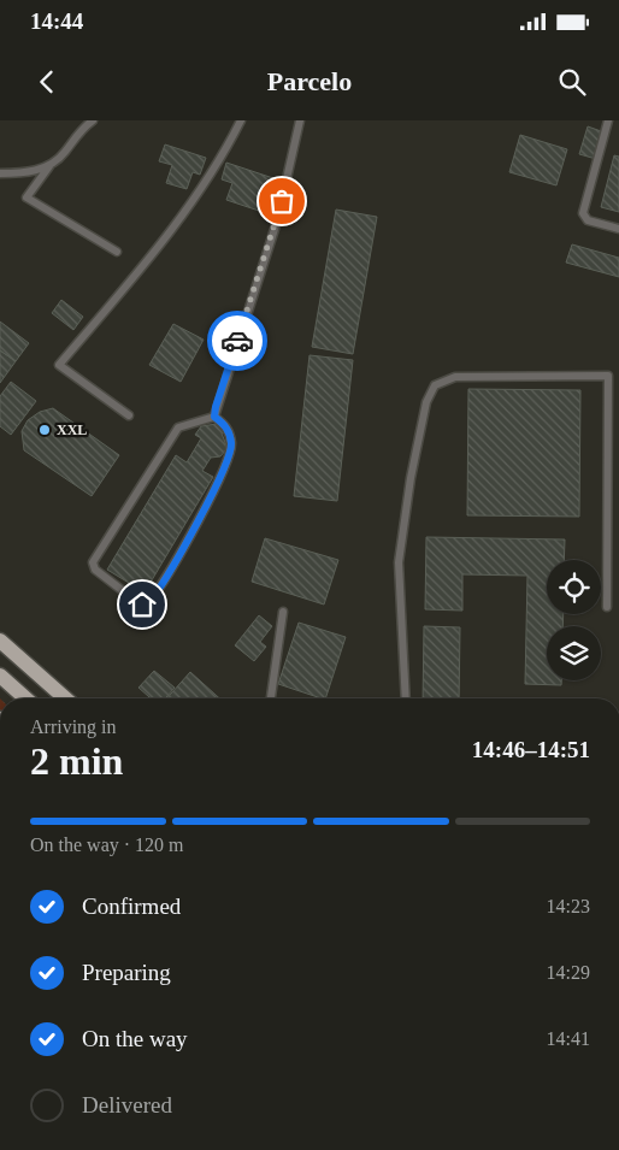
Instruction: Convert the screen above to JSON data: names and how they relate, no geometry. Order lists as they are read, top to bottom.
{
  "places": ["XXL"],
  "page": {
    "status": "14:44",
    "header": "Parcelo",
    "heading": ["2 min", "Arriving in", "14:46–14:51"],
    "bar": "On the way · 120 m",
    "list": [
      ["Confirmed", "14:23"],
      ["Preparing", "14:29"],
      ["On the way", "14:41"],
      "Delivered"
    ]
  }
}
